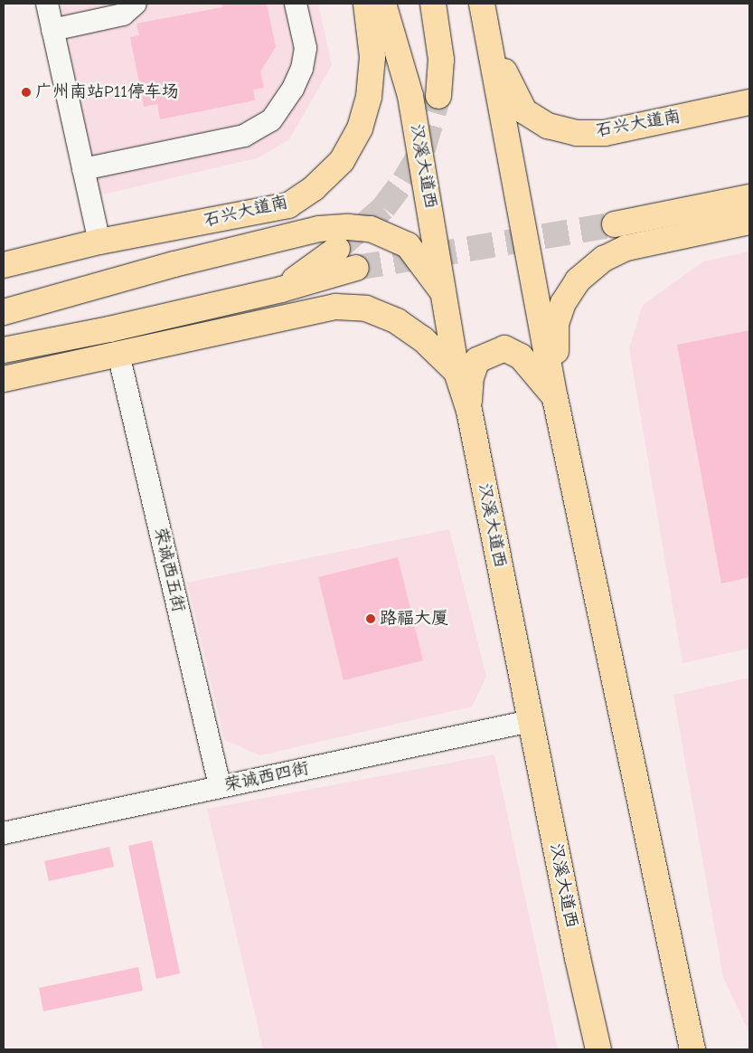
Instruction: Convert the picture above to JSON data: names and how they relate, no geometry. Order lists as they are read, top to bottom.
{
  "streets": {
    "main road": ["石兴大道南", "汉溪大道西"],
    "lane": ["荣诚西五街", "荣诚西四街"]
  },
  "crossings": [
    ["汉溪大道西", "荣诚西四街"],
    ["荣诚西五街", "荣诚西四街"]
  ],
  "places": ["广州南站P11停车场", "路福大厦"]
}
